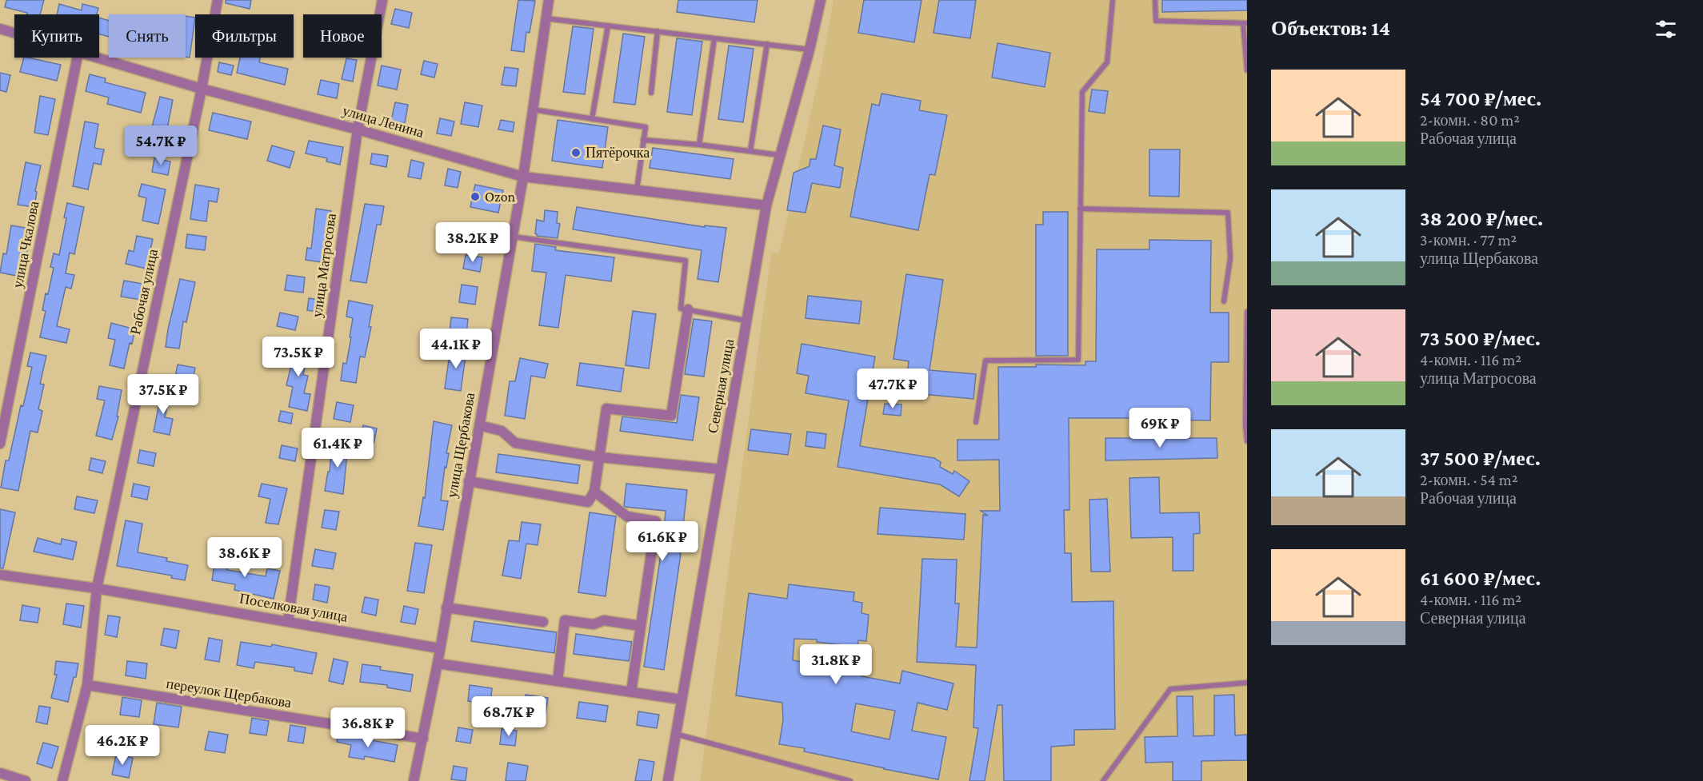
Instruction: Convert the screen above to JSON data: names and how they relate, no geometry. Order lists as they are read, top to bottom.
{
  "streets": {
    "street": [
      "улица Ленина",
      "улица Чкалова",
      "улица Матросова",
      "Рабочая улица",
      "Северная улица",
      "улица Щербакова",
      "Поселковая улица",
      "переулок Щербакова"
    ]
  },
  "crossings": [
    ["улица Ленина", "улица Матросова"],
    ["улица Ленина", "Рабочая улица"],
    ["улица Ленина", "Северная улица"],
    ["улица Ленина", "улица Щербакова"],
    ["улица Матросова", "Поселковая улица"],
    ["Рабочая улица", "Поселковая улица"],
    ["Рабочая улица", "переулок Щербакова"],
    ["улица Щербакова", "Поселковая улица"],
    ["улица Щербакова", "переулок Щербакова"]
  ],
  "places": ["Пятёрочка", "Ozon"],
  "page": {
    "heading": "Объектов: 14",
    "chip": [
      "Купить",
      "Снять",
      "Фильтры",
      "Новое"
    ],
    "list": [
      {
        "name": "54 700 ₽/мес.",
        "note": "2-комн. · 80 m² · Рабочая улица"
      },
      {
        "name": "38 200 ₽/мес.",
        "note": "3-комн. · 77 m² · улица Щербакова"
      },
      {
        "name": "73 500 ₽/мес.",
        "note": "4-комн. · 116 m² · улица Матросова"
      },
      {
        "name": "37 500 ₽/мес.",
        "note": "2-комн. · 54 m² · Рабочая улица"
      },
      {
        "name": "61 600 ₽/мес.",
        "note": "4-комн. · 116 m² · Северная улица"
      }
    ],
    "price": [
      "54.7K ₽",
      "38.2K ₽",
      "44.1K ₽",
      "73.5K ₽",
      "47.7K ₽",
      "37.5K ₽",
      "69K ₽",
      "61.4K ₽",
      "61.6K ₽",
      "38.6K ₽",
      "31.8K ₽",
      "68.7K ₽",
      "36.8K ₽",
      "46.2K ₽"
    ]
  }
}
